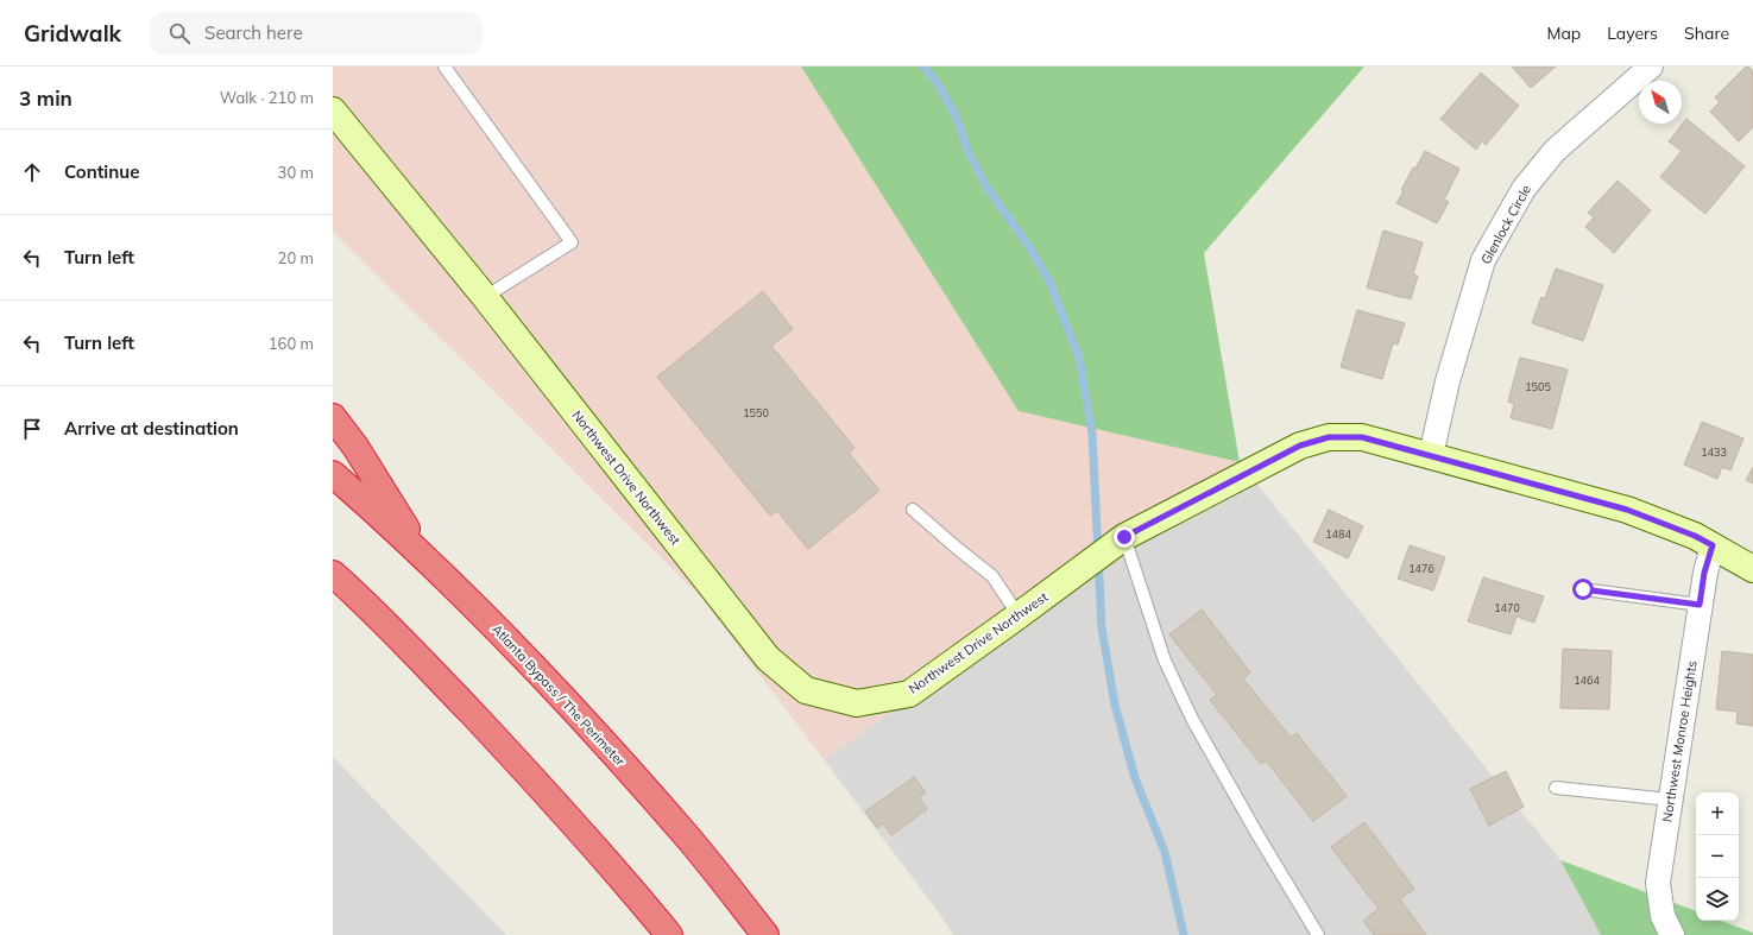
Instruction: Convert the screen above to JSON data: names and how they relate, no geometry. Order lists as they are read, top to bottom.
{
  "streets": {
    "highway": ["Atlanta Bypass / The Perimeter"],
    "street": ["Glenlock Circle", "Northwest Drive Northwest", "Northwest Monroe Heights"]
  },
  "crossings": [
    ["Glenlock Circle", "Northwest Drive Northwest"],
    ["Northwest Drive Northwest", "Northwest Monroe Heights"]
  ],
  "house_numbers": [
    "1505",
    "1550",
    "1433",
    "1484",
    "1476",
    "1470",
    "1464"
  ],
  "north": "top left",
  "page": {
    "header": "Gridwalk",
    "search": "Search here",
    "nav": ["Map", "Layers", "Share"],
    "heading": ["3 min", "Walk · 210 m"],
    "list": [
      ["Continue", "30 m"],
      ["Turn left", "20 m"],
      ["Turn left", "160 m"],
      "Arrive at destination"
    ],
    "map_buttons": ["+", "−"]
  }
}
